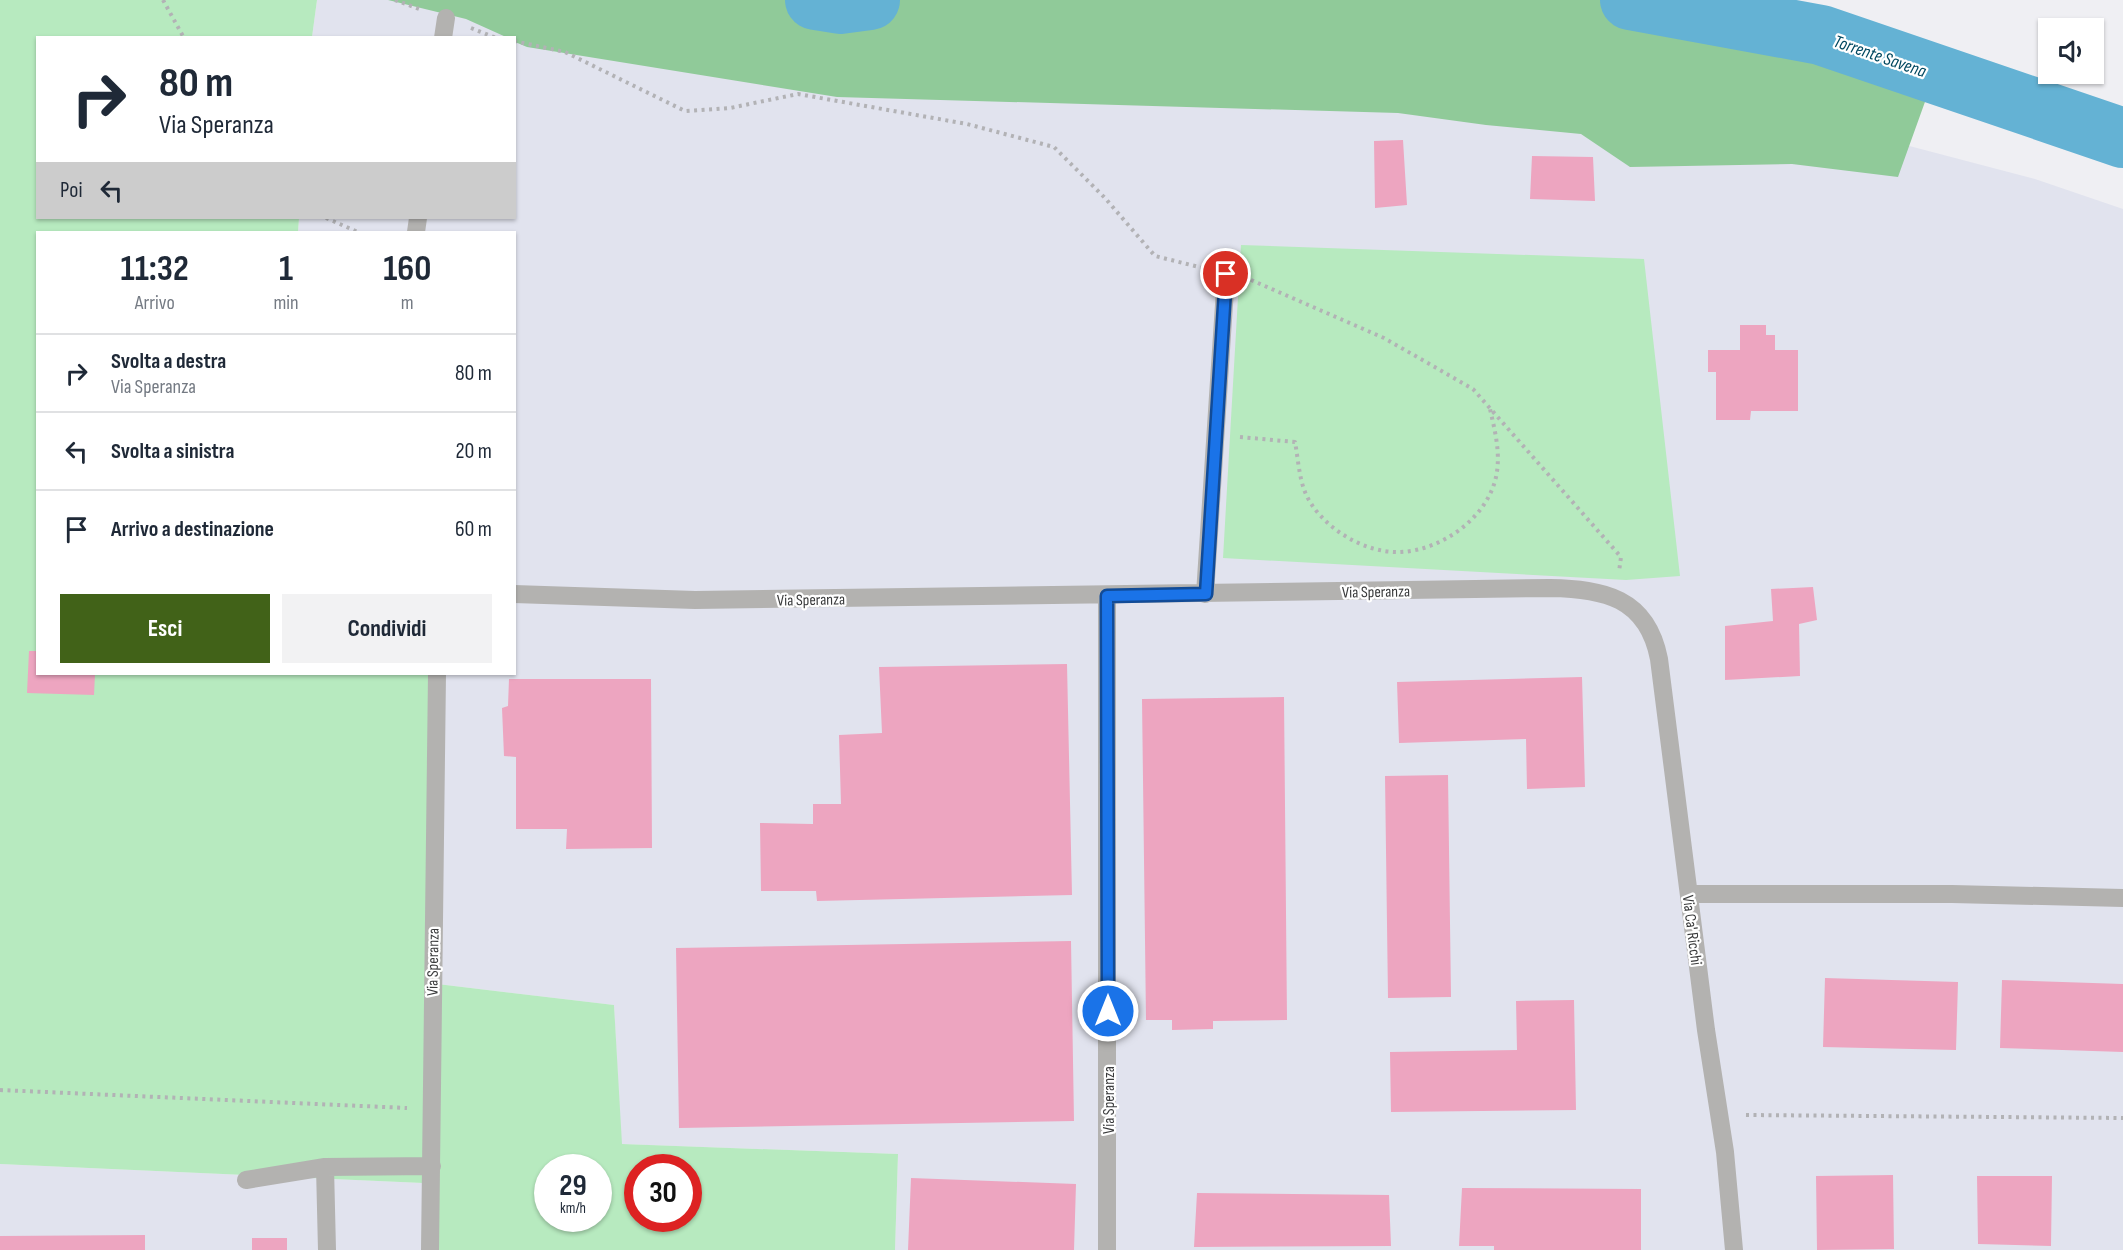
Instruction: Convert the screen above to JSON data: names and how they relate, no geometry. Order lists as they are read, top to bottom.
{
  "streets": {
    "street": ["Via Speranza", "Via Ca' Ricchi"]
  },
  "crossings": [
    ["Via Speranza", "Via Ca' Ricchi"]
  ],
  "water": ["Torrente Savena"],
  "page": {
    "turn": ["80 m", "Via Speranza"],
    "then": "Poi",
    "eta": [
      "11:32",
      "Arrivo",
      "1",
      "min",
      "160",
      "m"
    ],
    "list": [
      {
        "name": "Svolta a destra",
        "note": "Via Speranza",
        "value": "80 m"
      },
      {
        "name": "Svolta a sinistra",
        "value": "20 m"
      },
      {
        "name": "Arrivo a destinazione",
        "value": "60 m"
      }
    ],
    "buttons": ["Esci", "Condividi"],
    "speed": "29 km/h",
    "limit": "30"
  }
}
